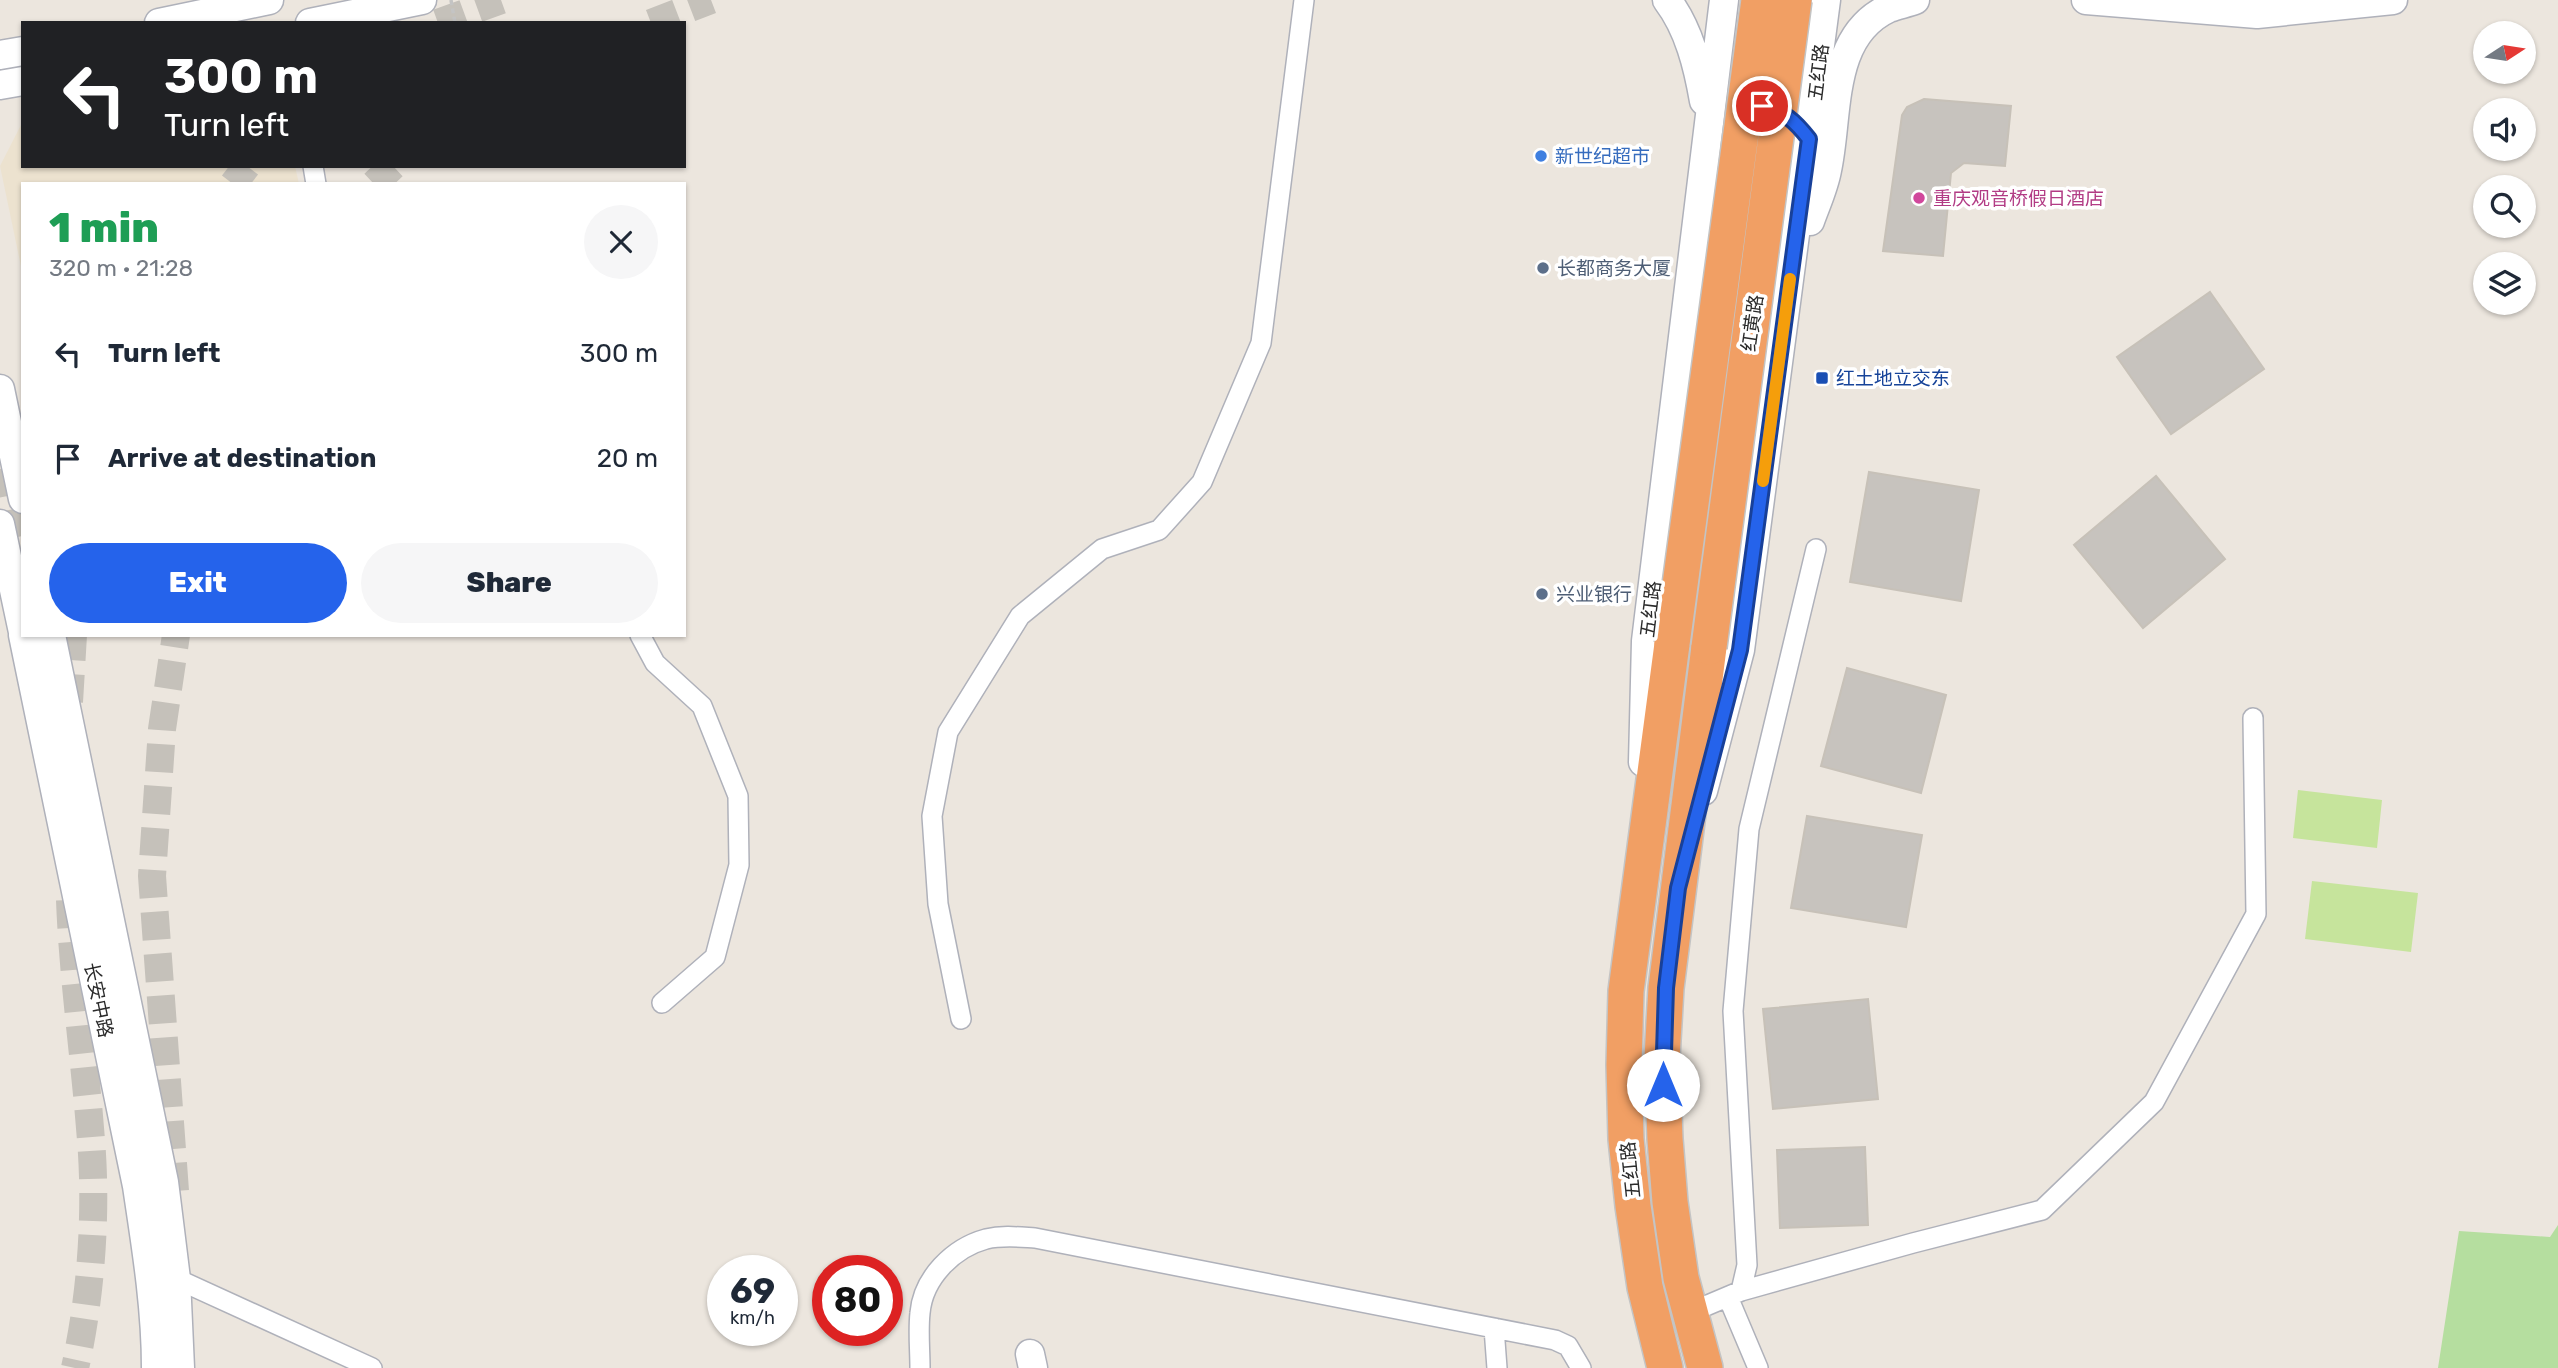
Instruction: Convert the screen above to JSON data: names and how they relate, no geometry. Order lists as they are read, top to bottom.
{
  "streets": {
    "highway": ["五红路", "红黄路"],
    "main road": ["长安中路"]
  },
  "crossings": [
    ["五红路", "红黄路"]
  ],
  "places": {
    "other": [
      "新世纪超市",
      "重庆观音桥假日酒店",
      "长都商务大厦",
      "兴业银行"
    ],
    "transit": ["红土地立交东"]
  },
  "north": "right",
  "page": {
    "turn": ["300 m", "Turn left"],
    "heading": ["1 min", "320 m · 21:28"],
    "list": [
      {
        "name": "Turn left",
        "value": "300 m"
      },
      {
        "name": "Arrive at destination",
        "value": "20 m"
      }
    ],
    "buttons": ["Exit", "Share"],
    "speed": "69 km/h",
    "limit": "80"
  }
}
